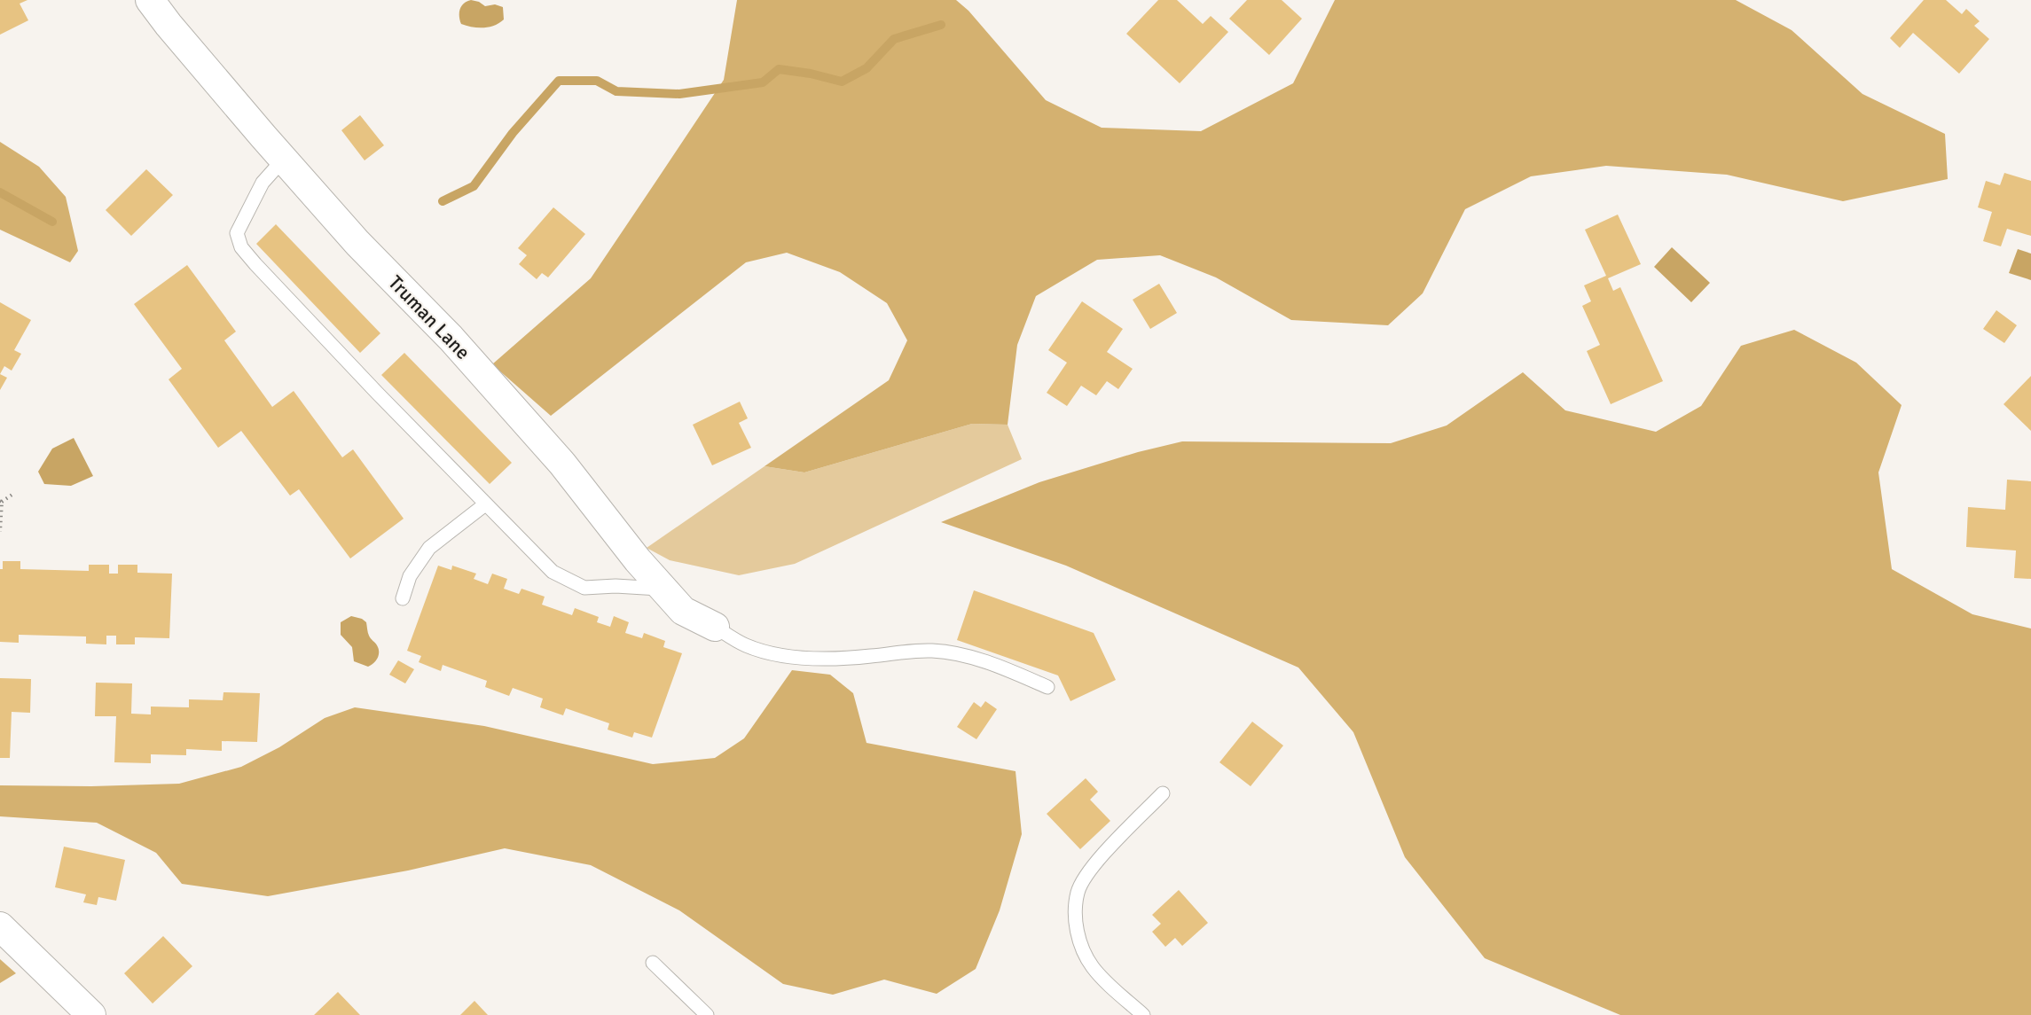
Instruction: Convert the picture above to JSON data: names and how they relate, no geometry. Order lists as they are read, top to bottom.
{
  "streets": {
    "street": ["Truman Lane"]
  }
}
